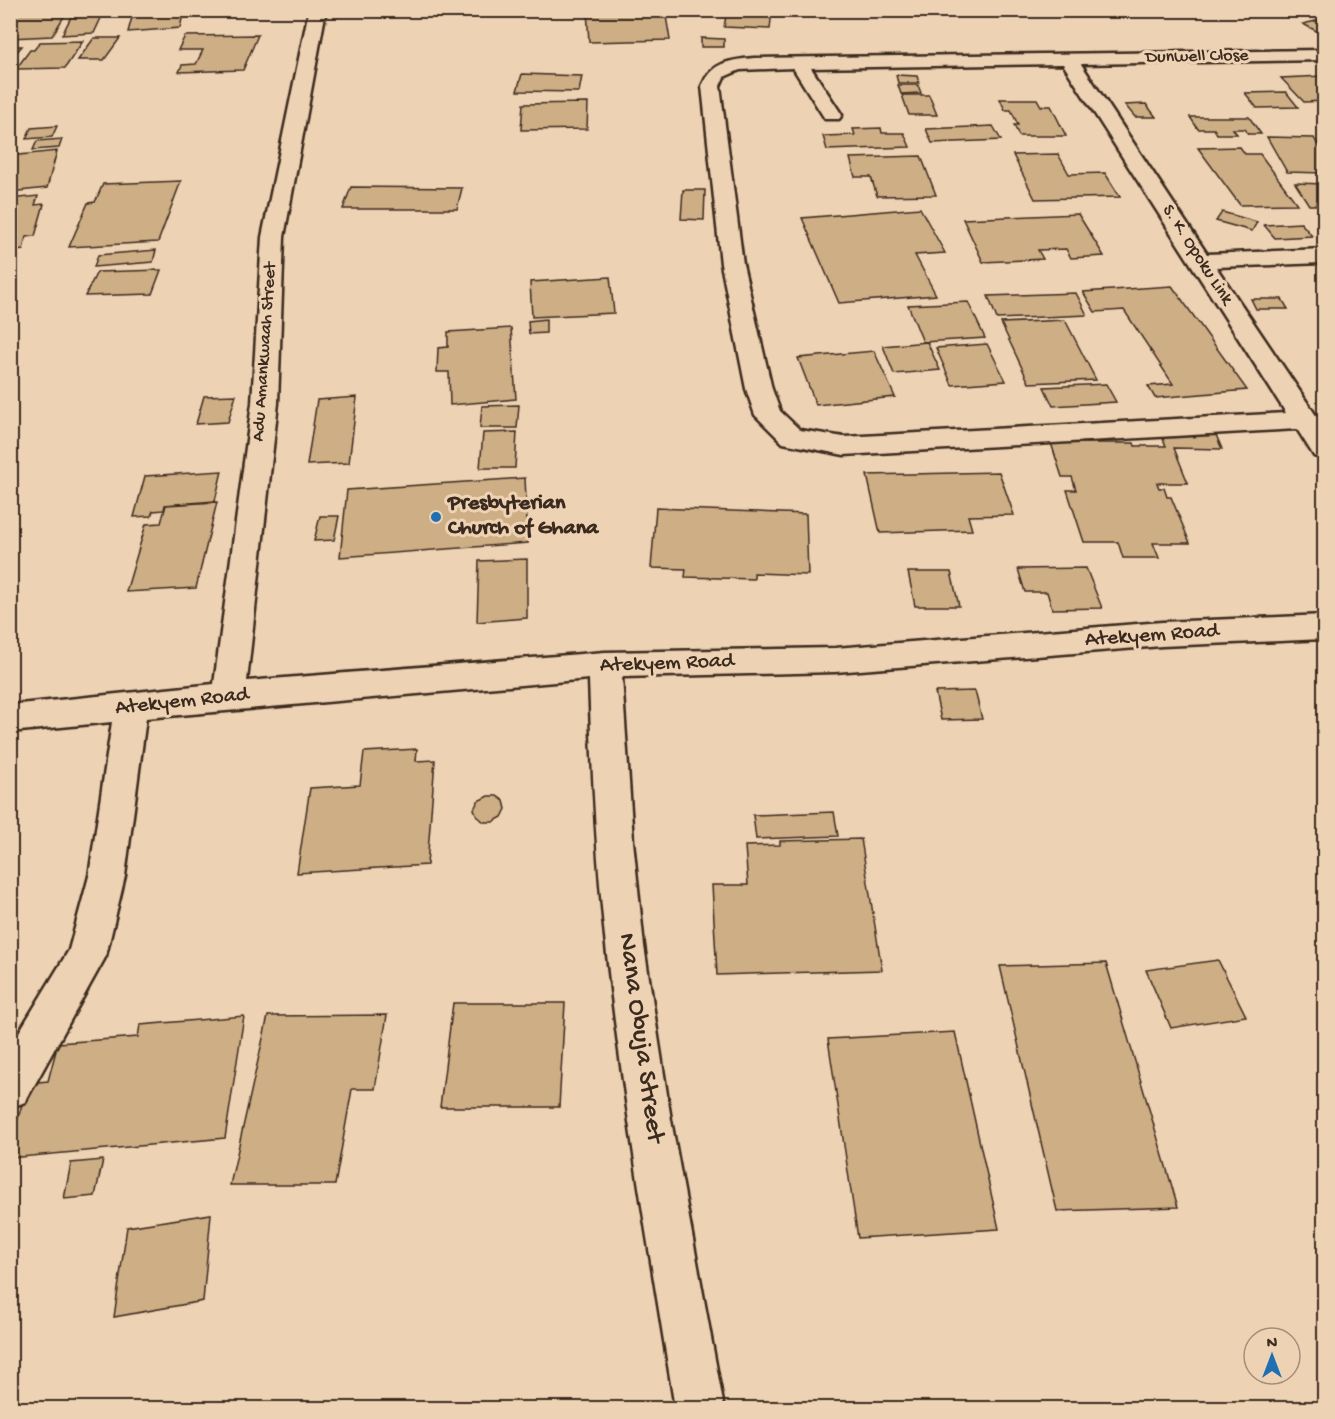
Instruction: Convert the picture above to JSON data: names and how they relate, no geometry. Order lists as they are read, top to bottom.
{
  "streets": {
    "street": [
      "Dunwell Close",
      "S. K. Opoku Link",
      "Adu Amankwaah Street",
      "Atekyem Road",
      "Nana Obuja Street"
    ]
  },
  "crossings": [
    ["Dunwell Close", "S. K. Opoku Link"],
    ["Adu Amankwaah Street", "Atekyem Road"],
    ["Atekyem Road", "Nana Obuja Street"]
  ],
  "places": ["Presbyterian Church of Ghana"],
  "north": "top"
}
